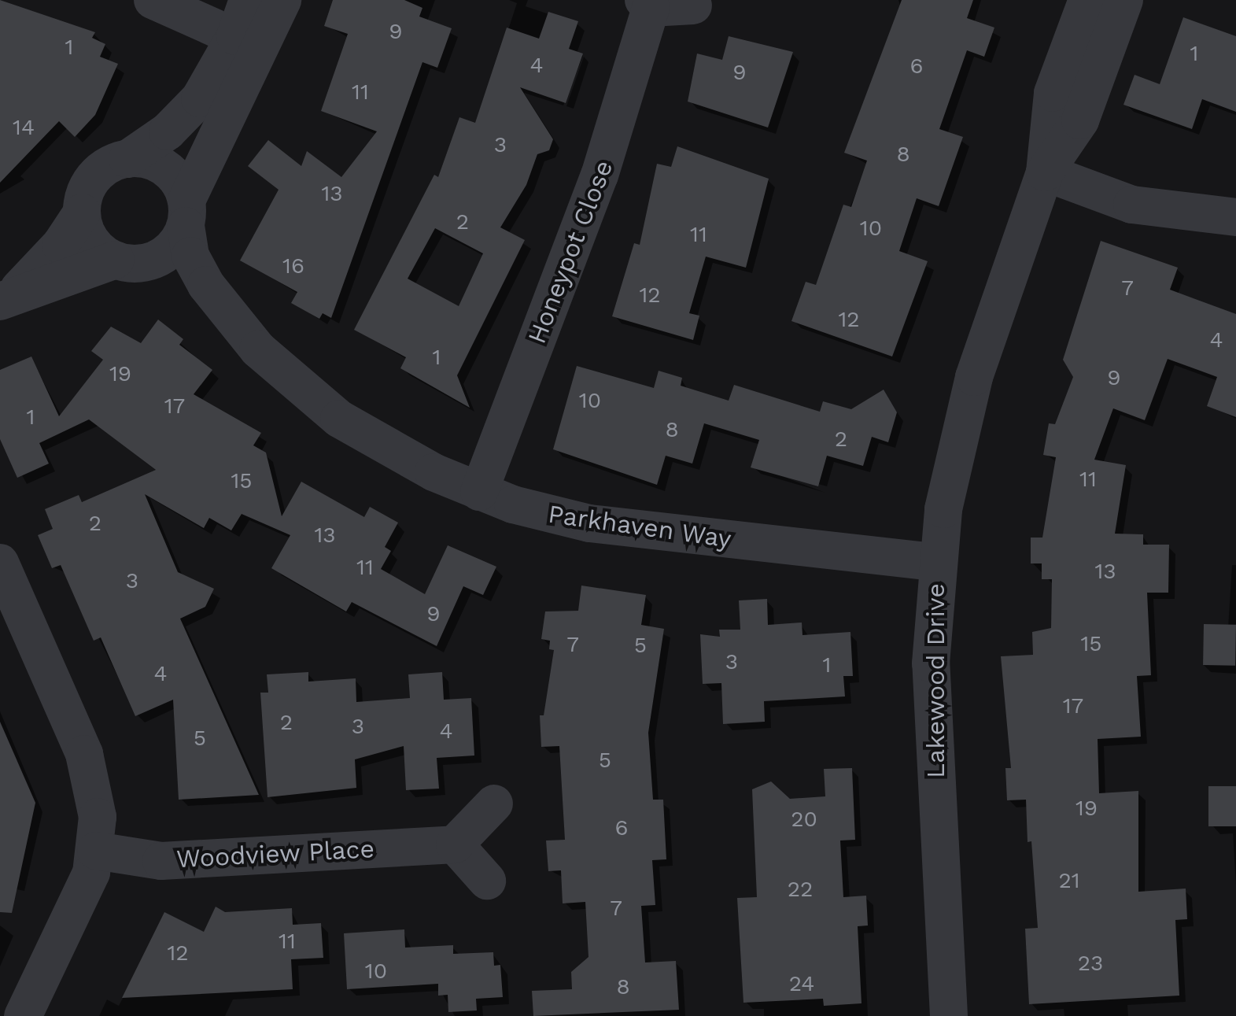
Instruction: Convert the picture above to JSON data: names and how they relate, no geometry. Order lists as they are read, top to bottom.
{
  "streets": {
    "street": [
      "Honeypot Close",
      "Parkhaven Way",
      "Lakewood Drive",
      "Woodview Place"
    ]
  },
  "crossings": [
    ["Honeypot Close", "Parkhaven Way"],
    ["Parkhaven Way", "Lakewood Drive"]
  ],
  "house_numbers": [
    "9",
    "1",
    "1",
    "4",
    "6",
    "9",
    "11",
    "14",
    "3",
    "8",
    "13",
    "2",
    "10",
    "11",
    "16",
    "7",
    "12",
    "12",
    "4",
    "1",
    "19",
    "9",
    "10",
    "17",
    "1",
    "8",
    "2",
    "11",
    "15",
    "2",
    "13",
    "11",
    "13",
    "3",
    "9",
    "15",
    "7",
    "5",
    "3",
    "1",
    "4",
    "17",
    "2",
    "3",
    "4",
    "5",
    "5",
    "19",
    "20",
    "6",
    "21",
    "22",
    "7",
    "11",
    "12",
    "23",
    "10",
    "24",
    "8"
  ]
}
